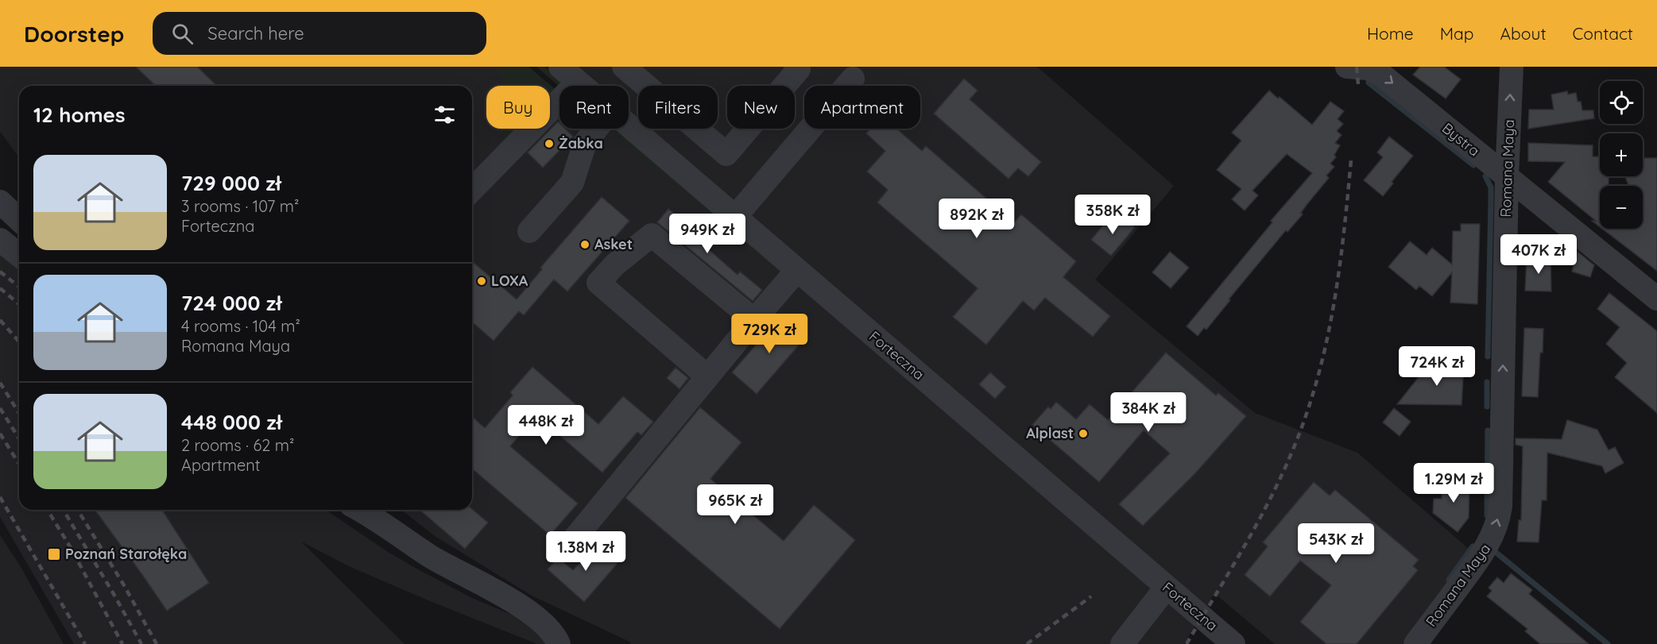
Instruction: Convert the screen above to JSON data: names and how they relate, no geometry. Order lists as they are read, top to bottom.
{
  "streets": {
    "street": ["Bystra", "Romana Maya", "Forteczna"]
  },
  "crossings": [
    ["Bystra", "Romana Maya"]
  ],
  "one_way": ["Bystra", "Romana Maya"],
  "places": {
    "other": [
      "Żabka",
      "Asket",
      "LOXA",
      "Alplast"
    ],
    "transit": ["Poznań Starołęka"]
  },
  "page": {
    "header": "Doorstep",
    "search": "Search here",
    "nav": [
      "Home",
      "Map",
      "About",
      "Contact"
    ],
    "map_buttons": ["+", "−"],
    "chip": [
      "Buy",
      "Rent",
      "Filters",
      "New",
      "Apartment"
    ],
    "heading": "12 homes",
    "list": [
      {
        "name": "729 000 zł",
        "note": "3 rooms · 107 m² · Forteczna"
      },
      {
        "name": "724 000 zł",
        "note": "4 rooms · 104 m² · Romana Maya"
      },
      {
        "name": "448 000 zł",
        "note": "2 rooms · 62 m² · Apartment"
      }
    ],
    "price": [
      "358K zł",
      "892K zł",
      "949K zł",
      "407K zł",
      "729K zł",
      "724K zł",
      "384K zł",
      "448K zł",
      "1.29M zł",
      "965K zł",
      "543K zł",
      "1.38M zł"
    ]
  }
}
